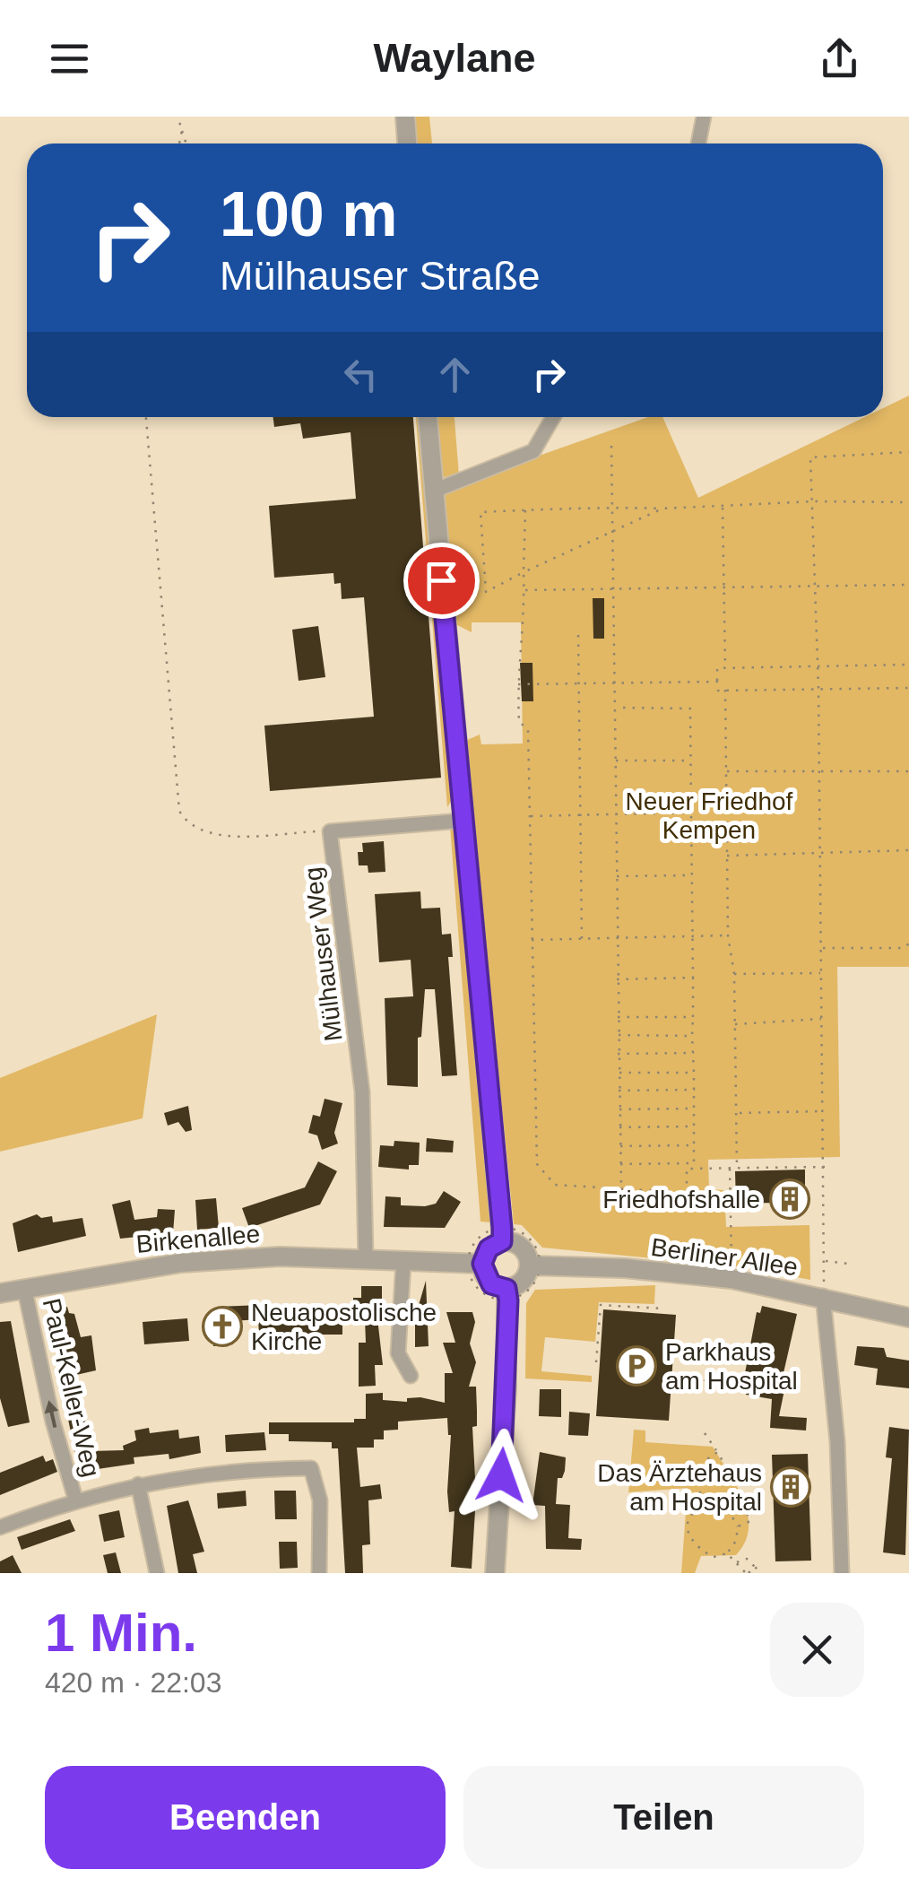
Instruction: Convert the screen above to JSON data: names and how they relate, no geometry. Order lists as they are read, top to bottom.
{
  "streets": {
    "street": [
      "Mülhauser Weg",
      "Birkenallee",
      "Berliner Allee",
      "Paul-Keller-Weg"
    ]
  },
  "crossings": [
    ["Mülhauser Weg", "Birkenallee"],
    ["Birkenallee", "Berliner Allee"],
    ["Birkenallee", "Paul-Keller-Weg"]
  ],
  "one_way": ["Paul-Keller-Weg"],
  "parks": ["Neuer Friedhof Kempen"],
  "places": {
    "building": ["Friedhofshalle", "Das Ärztehaus am Hospital"],
    "church": ["Neuapostolische Kirche"],
    "parking": ["Parkhaus am Hospital"]
  },
  "page": {
    "header": "Waylane",
    "turn": ["100 m", "Mülhauser Straße"],
    "heading": ["1 Min.", "420 m · 22:03"],
    "buttons": ["Beenden", "Teilen"]
  }
}
